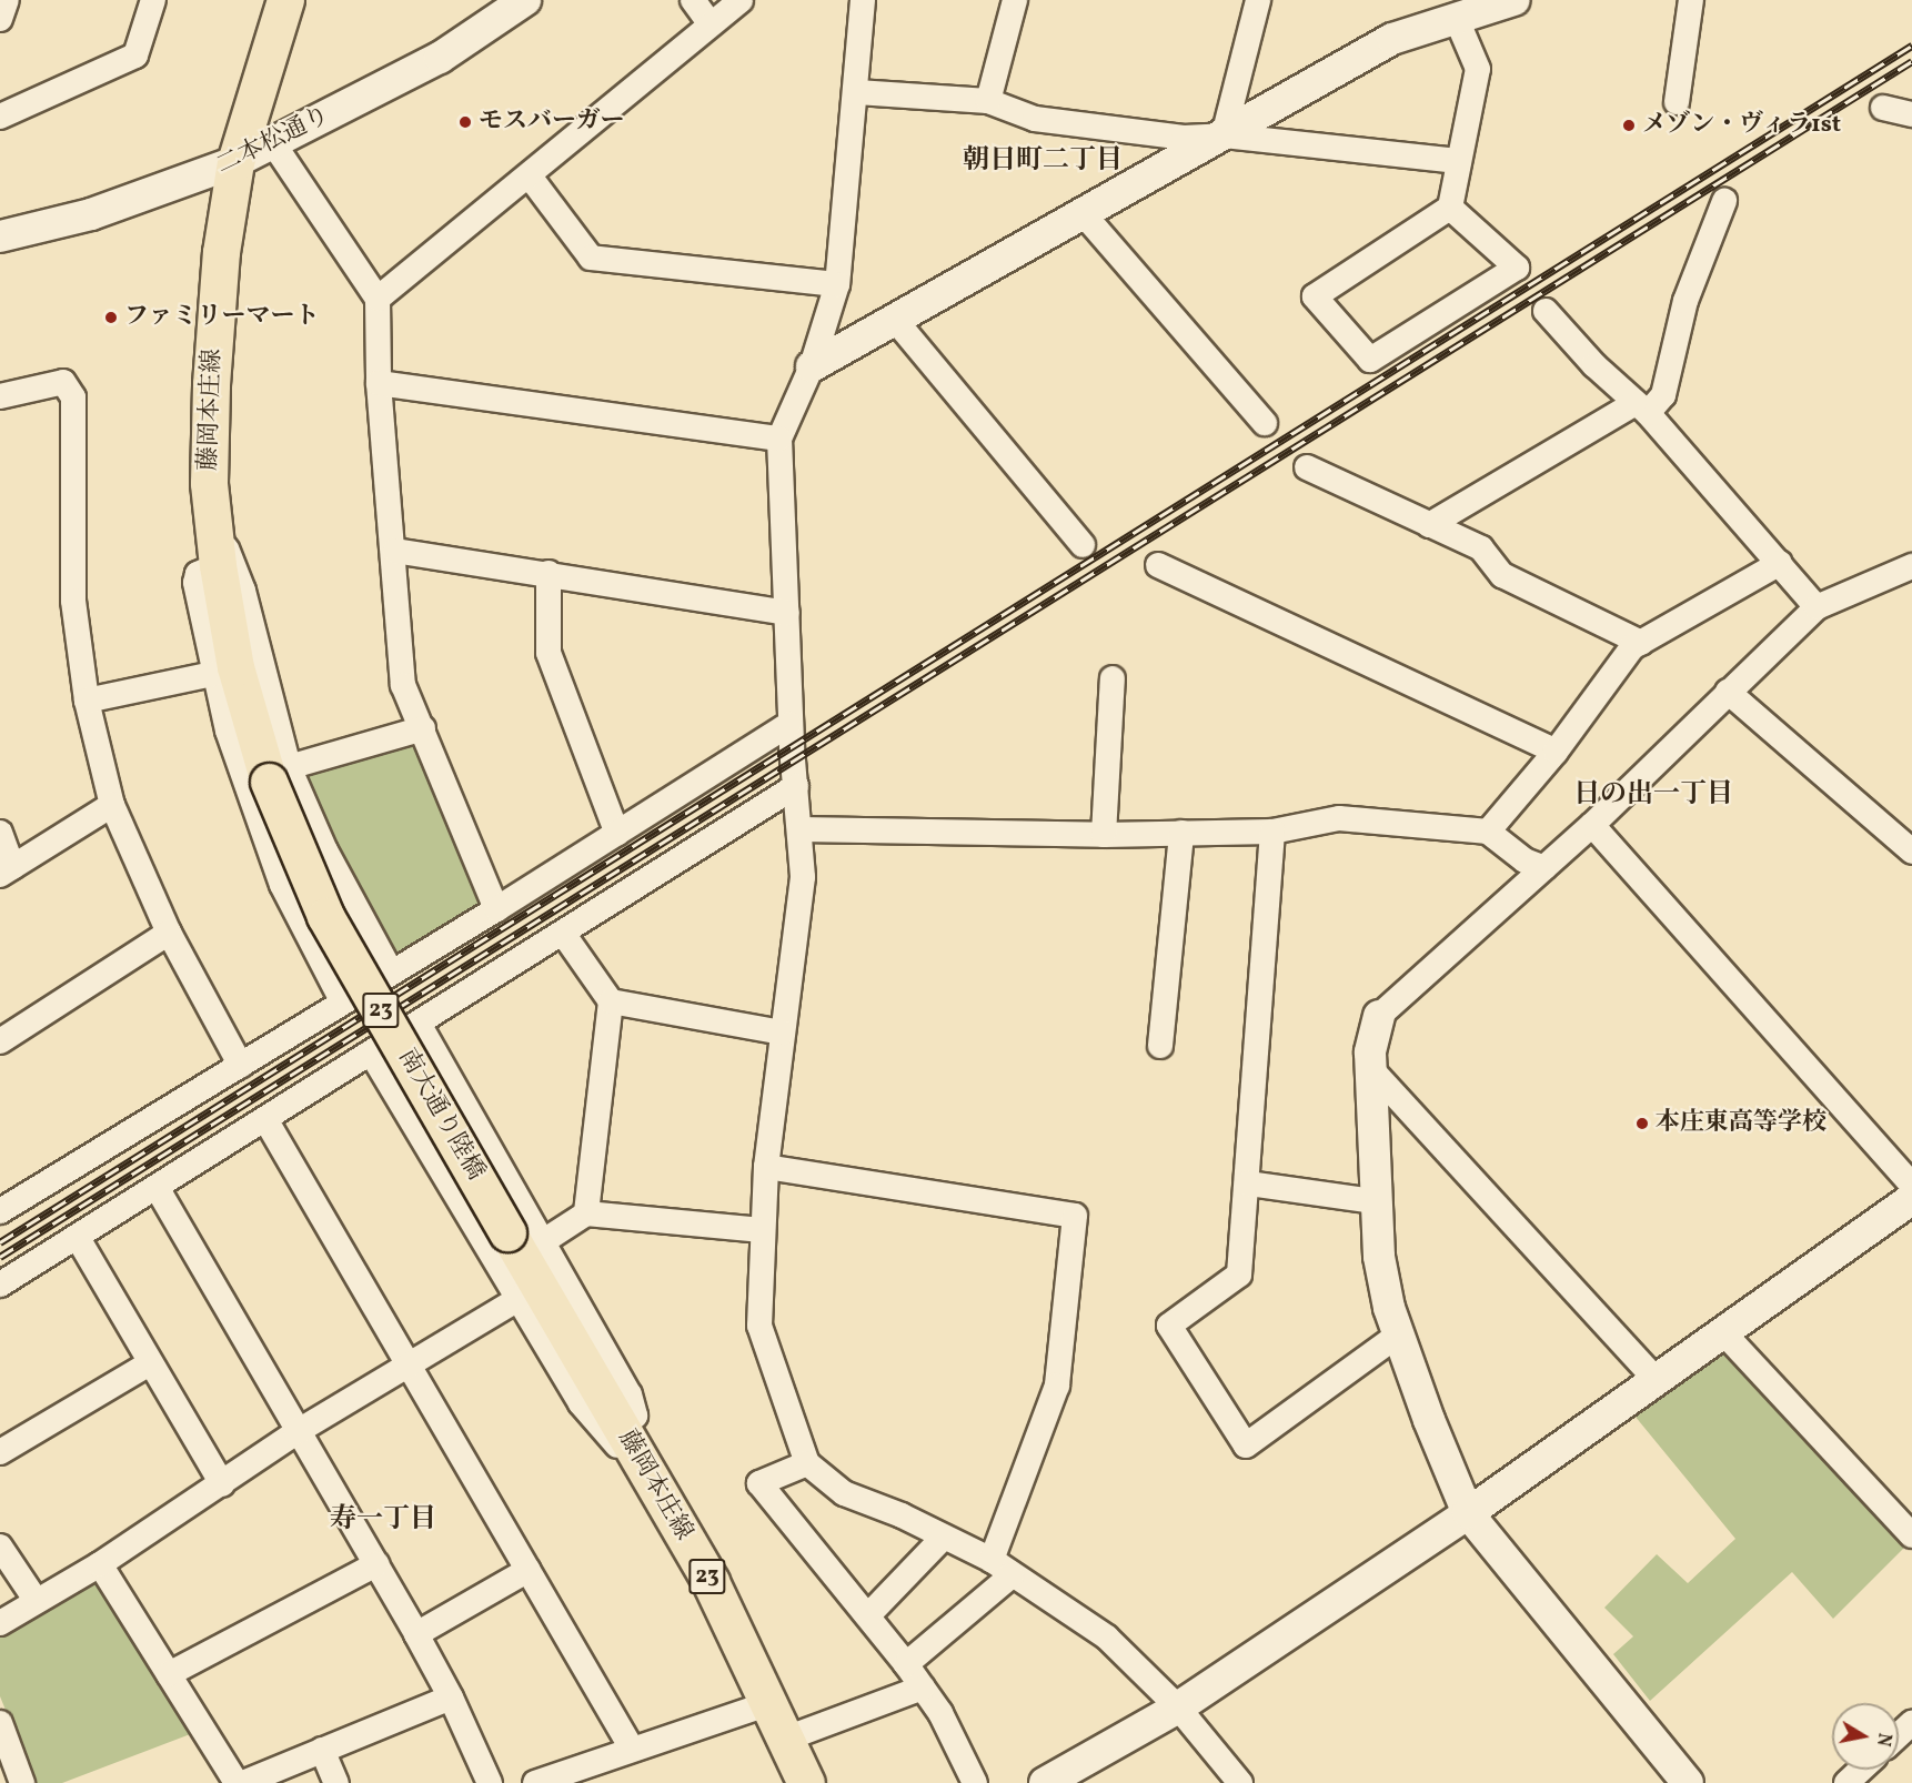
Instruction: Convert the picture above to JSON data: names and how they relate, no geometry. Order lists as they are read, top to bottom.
{
  "streets": {
    "main road": ["藤岡本庄線", "23", "南大通り陸橋"],
    "street": ["二本松通り"]
  },
  "crossings": [
    ["二本松通り", "藤岡本庄線"],
    ["藤岡本庄線", "南大通り陸橋"]
  ],
  "districts": ["朝日町二丁目", "日の出一丁目", "寿一丁目"],
  "places": [
    "モスバーガー",
    "メゾン・ヴィラ1st",
    "ファミリーマート",
    "本庄東高等学校"
  ],
  "north": "right"
}
